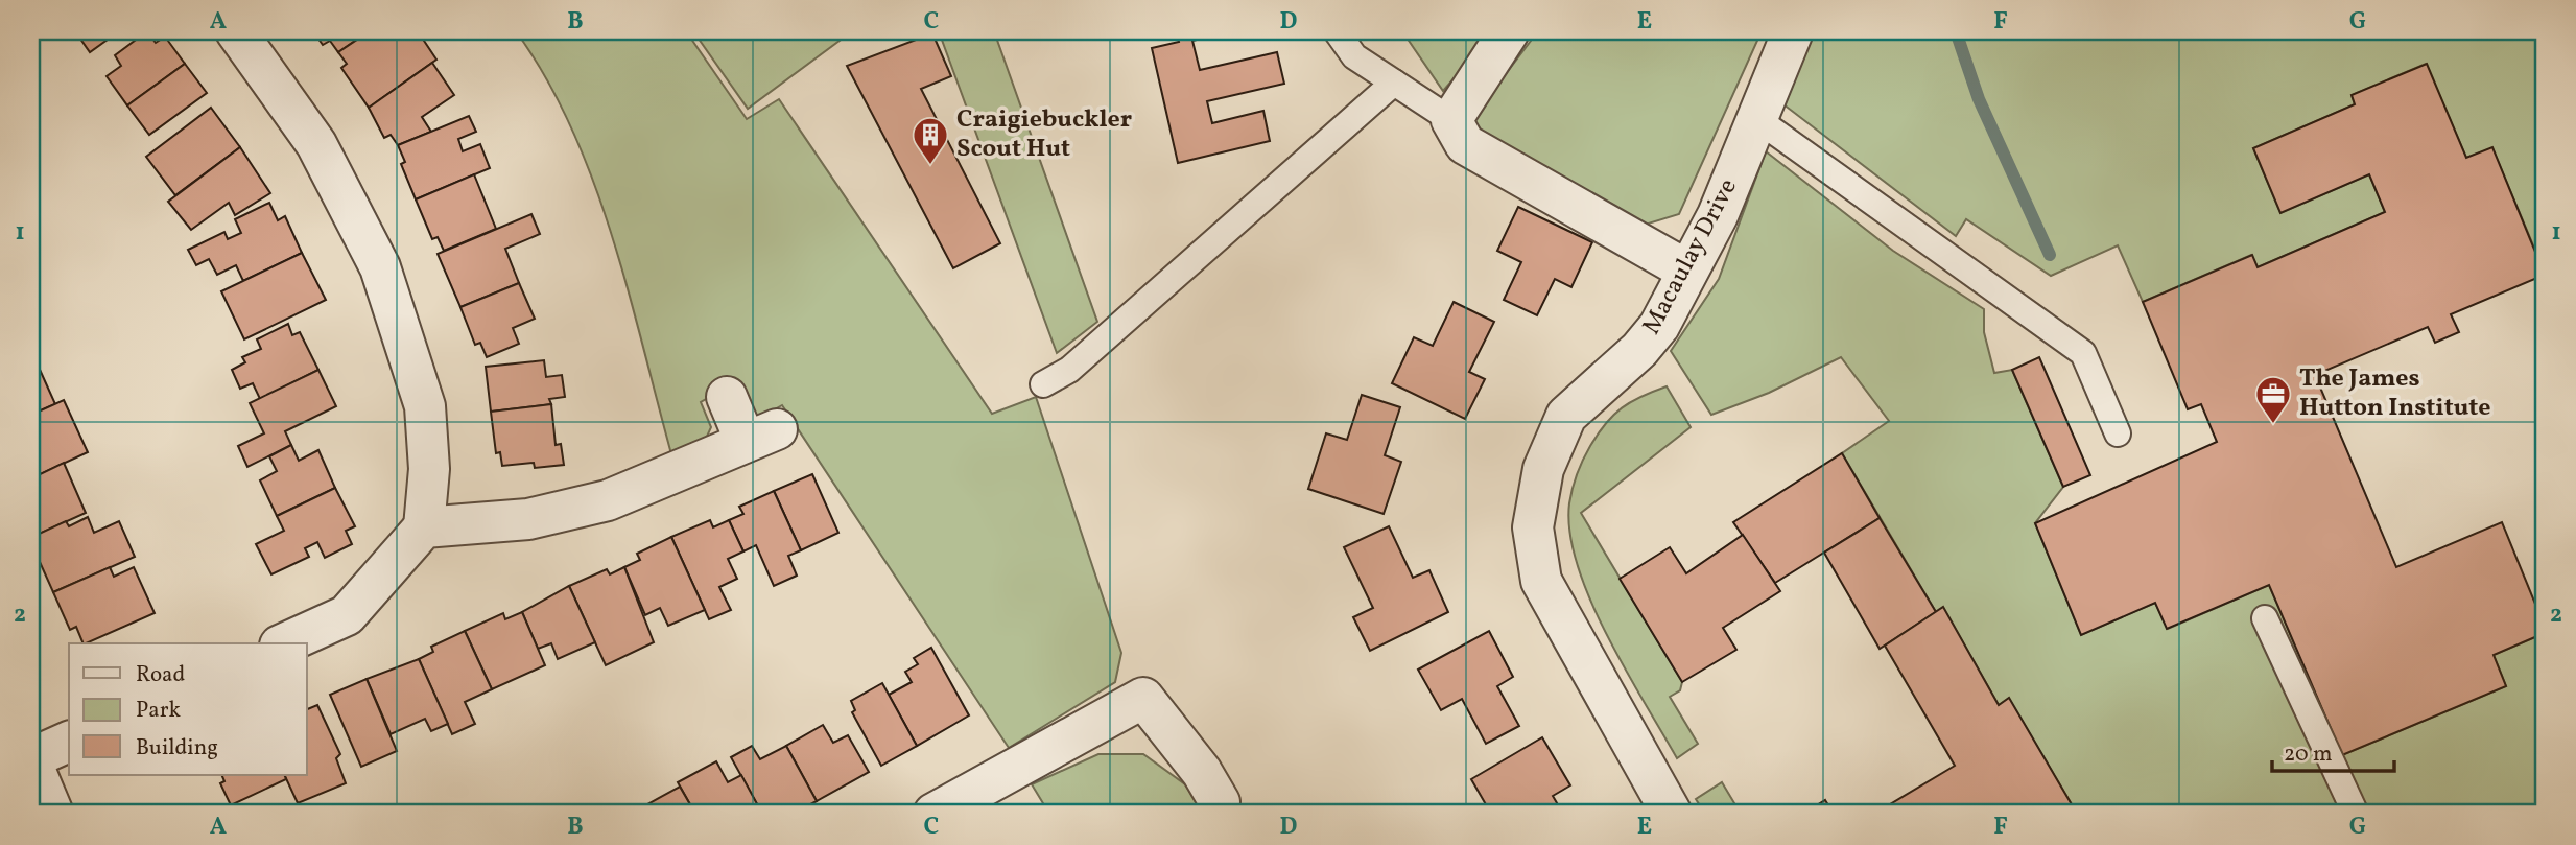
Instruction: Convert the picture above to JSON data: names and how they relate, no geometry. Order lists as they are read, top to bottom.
{
  "streets": {
    "street": ["Macaulay Drive"]
  },
  "places": {
    "building": ["Craigiebuckler Scout Hut"],
    "office": ["The James Hutton Institute"]
  },
  "legend": ["Road", "Park", "Building"],
  "scale_bar": "20 m",
  "grid": {
    "columns": [
      "A",
      "B",
      "C",
      "D",
      "E",
      "F",
      "G"
    ],
    "rows": ["1", "2"]
  }
}
